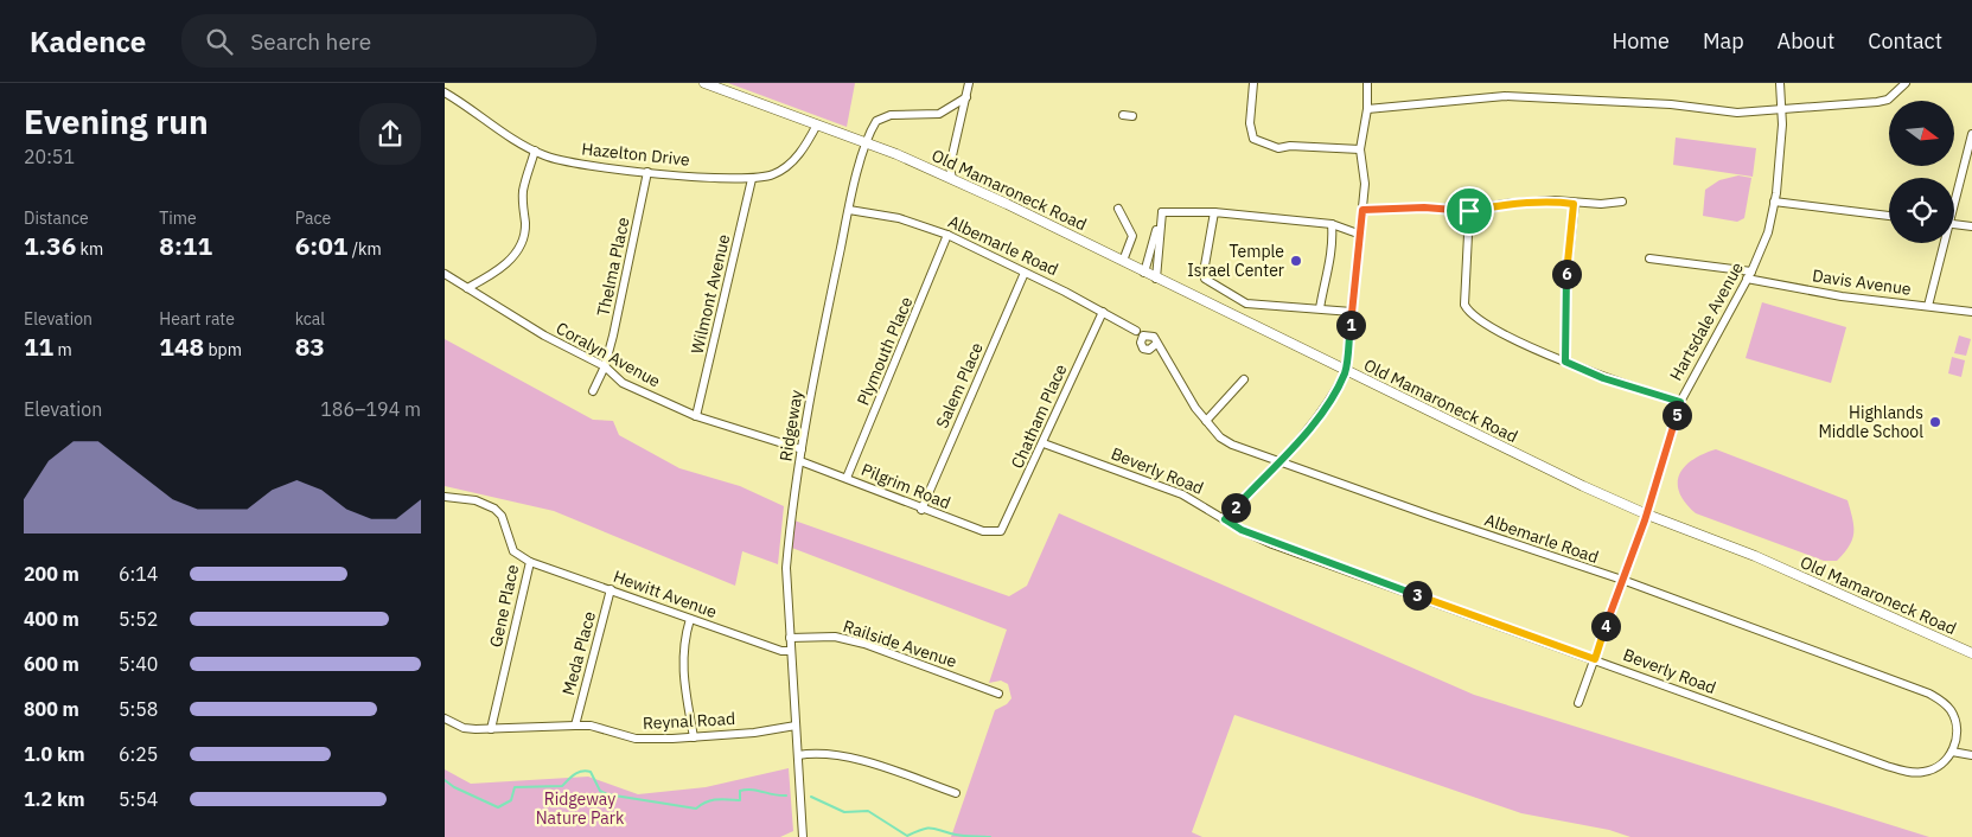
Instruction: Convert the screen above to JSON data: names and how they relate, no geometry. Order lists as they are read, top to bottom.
{
  "streets": {
    "main road": ["Old Mamaroneck Road"],
    "street": [
      "Hazelton Drive",
      "Albemarle Road",
      "Thelma Place",
      "Davis Avenue",
      "Wilmont Avenue",
      "Hartsdale Avenue",
      "Plymouth Place",
      "Coralyn Avenue",
      "Salem Place",
      "Chatham Place",
      "Ridgeway",
      "Beverly Road",
      "Pilgrim Road",
      "Hewitt Avenue",
      "Gene Place",
      "Railside Avenue",
      "Meda Place",
      "Reynal Road"
    ]
  },
  "crossings": [
    ["Hazelton Drive", "Old Mamaroneck Road"],
    ["Hazelton Drive", "Thelma Place"],
    ["Hazelton Drive", "Wilmont Avenue"],
    ["Old Mamaroneck Road", "Hartsdale Avenue"],
    ["Old Mamaroneck Road", "Ridgeway"],
    ["Albemarle Road", "Hartsdale Avenue"],
    ["Albemarle Road", "Plymouth Place"],
    ["Albemarle Road", "Salem Place"],
    ["Albemarle Road", "Chatham Place"],
    ["Albemarle Road", "Ridgeway"],
    ["Albemarle Road", "Beverly Road"],
    ["Thelma Place", "Coralyn Avenue"],
    ["Davis Avenue", "Hartsdale Avenue"],
    ["Wilmont Avenue", "Coralyn Avenue"],
    ["Hartsdale Avenue", "Beverly Road"],
    ["Plymouth Place", "Pilgrim Road"],
    ["Coralyn Avenue", "Ridgeway"],
    ["Salem Place", "Pilgrim Road"],
    ["Chatham Place", "Beverly Road"],
    ["Chatham Place", "Pilgrim Road"],
    ["Ridgeway", "Pilgrim Road"],
    ["Ridgeway", "Hewitt Avenue"],
    ["Ridgeway", "Railside Avenue"],
    ["Ridgeway", "Reynal Road"],
    ["Hewitt Avenue", "Gene Place"],
    ["Hewitt Avenue", "Meda Place"],
    ["Gene Place", "Reynal Road"],
    ["Meda Place", "Reynal Road"]
  ],
  "parks": ["Ridgeway Nature Park"],
  "places": ["Temple Israel Center", "Highlands Middle School"],
  "north": "right",
  "page": {
    "header": "Kadence",
    "search": "Search here",
    "nav": [
      "Home",
      "Map",
      "About",
      "Contact"
    ],
    "heading": ["Evening run", "20:51"],
    "stats": [
      ["Distance", "1.36 km"],
      ["Time", "8:11"],
      ["Pace", "6:01 /km"],
      ["Elevation", "11 m"],
      ["Heart rate", "148 bpm"],
      ["kcal", "83"]
    ],
    "pins": [
      "6",
      "1",
      "5",
      "2",
      "3",
      "4"
    ],
    "chart": ["Elevation", "186–194 m"],
    "list": [
      {
        "name": "200 m",
        "note": "6:14"
      },
      {
        "name": "400 m",
        "note": "5:52"
      },
      {
        "name": "600 m",
        "note": "5:40"
      },
      {
        "name": "800 m",
        "note": "5:58"
      },
      {
        "name": "1.0 km",
        "note": "6:25"
      },
      {
        "name": "1.2 km",
        "note": "5:54"
      }
    ]
  }
}
